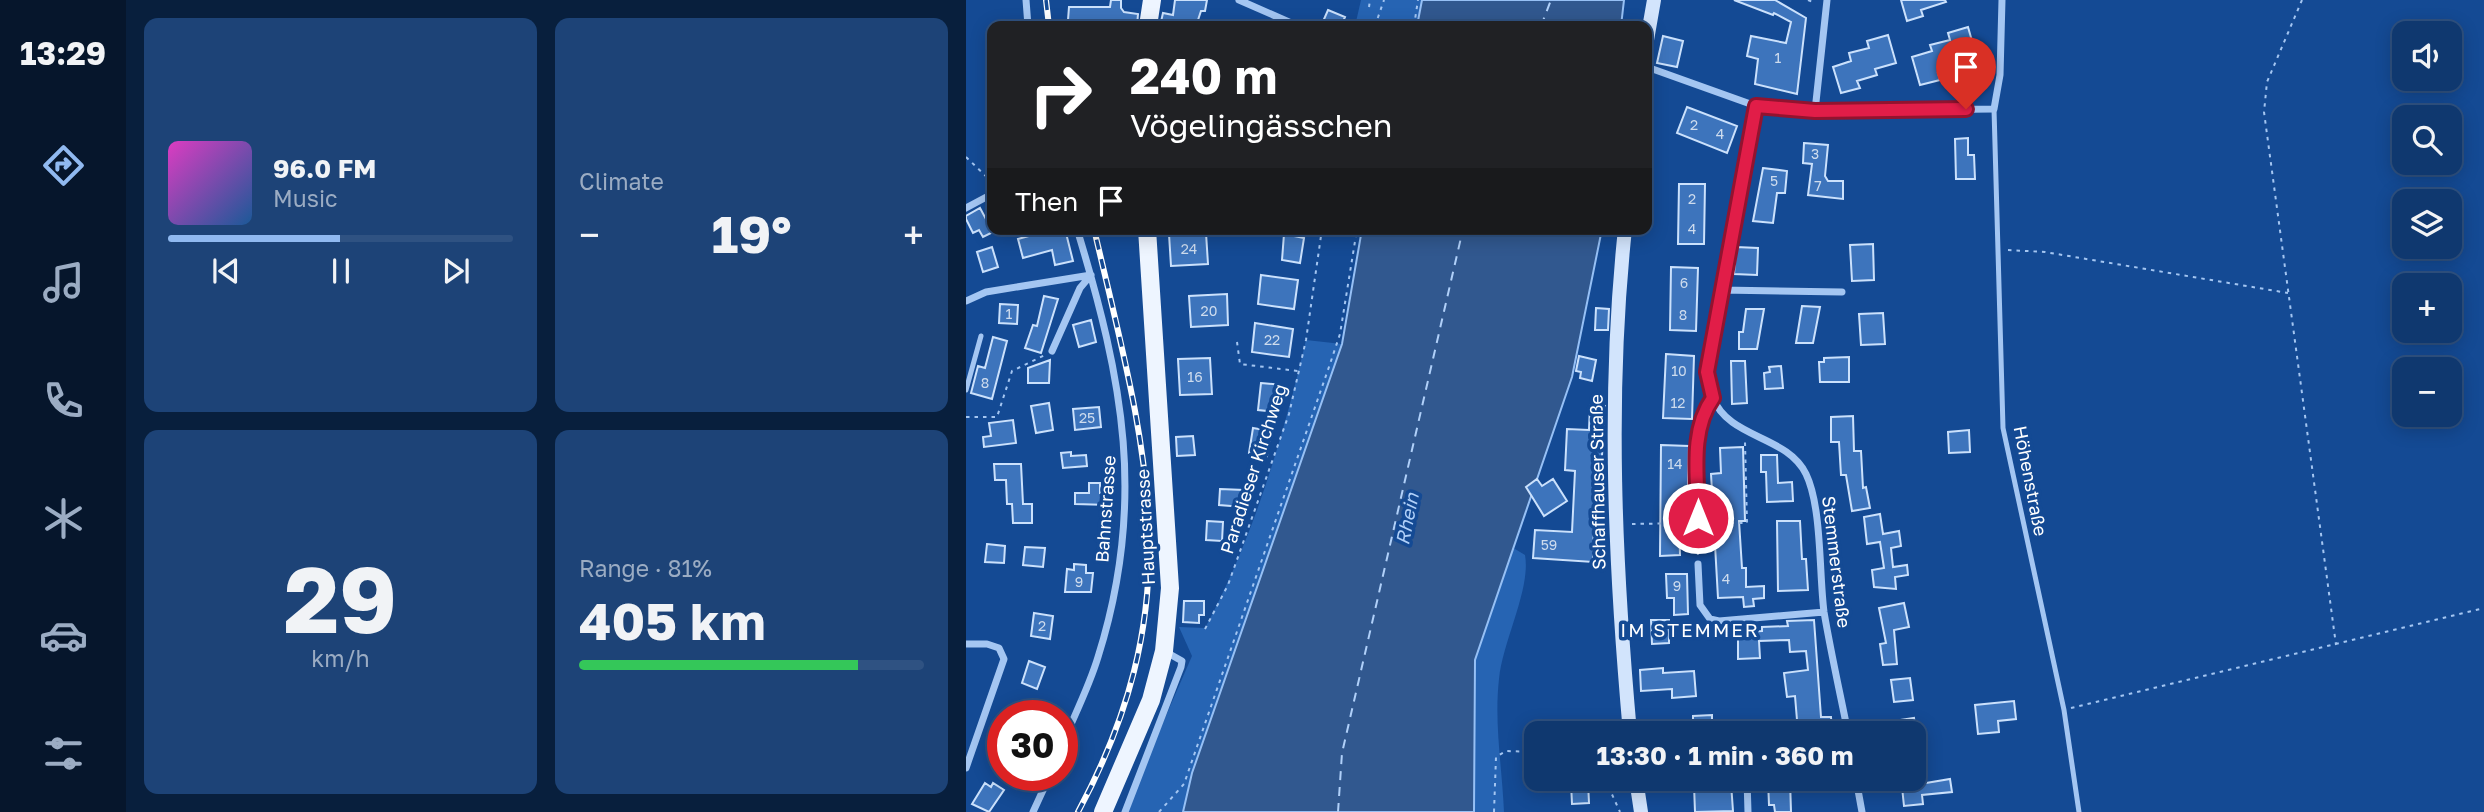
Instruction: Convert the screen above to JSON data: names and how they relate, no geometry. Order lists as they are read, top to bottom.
{
  "streets": {
    "main road": ["Schaffhauser Straße", "Hauptstrasse"],
    "street": ["Bahnstrasse", "Stemmerstraße"],
    "lane": ["Höhenstraße"],
    "path": ["Paradieser Kirchweg"]
  },
  "districts": ["IM STEMMER"],
  "water": ["Rhein"],
  "house_numbers": [
    "1",
    "2",
    "4",
    "3",
    "5",
    "7",
    "2",
    "4",
    "24",
    "6",
    "20",
    "1",
    "8",
    "22",
    "10",
    "16",
    "8",
    "12",
    "25",
    "14",
    "59",
    "4",
    "9",
    "9",
    "2"
  ],
  "page": {
    "tabs": "13:29",
    "tile": [
      "Climate",
      ["29", "km/h"],
      ["Range · 81%", "405 km"]
    ],
    "map_buttons": ["+", "−"],
    "turn": ["240 m", "Vögelingässchen"],
    "song": ["96.0 FM", "Music"],
    "then": "Then",
    "heat": ["−", "19°", "+"],
    "limit": "30",
    "trip": "13:30 · 1 min · 360 m"
  }
}
